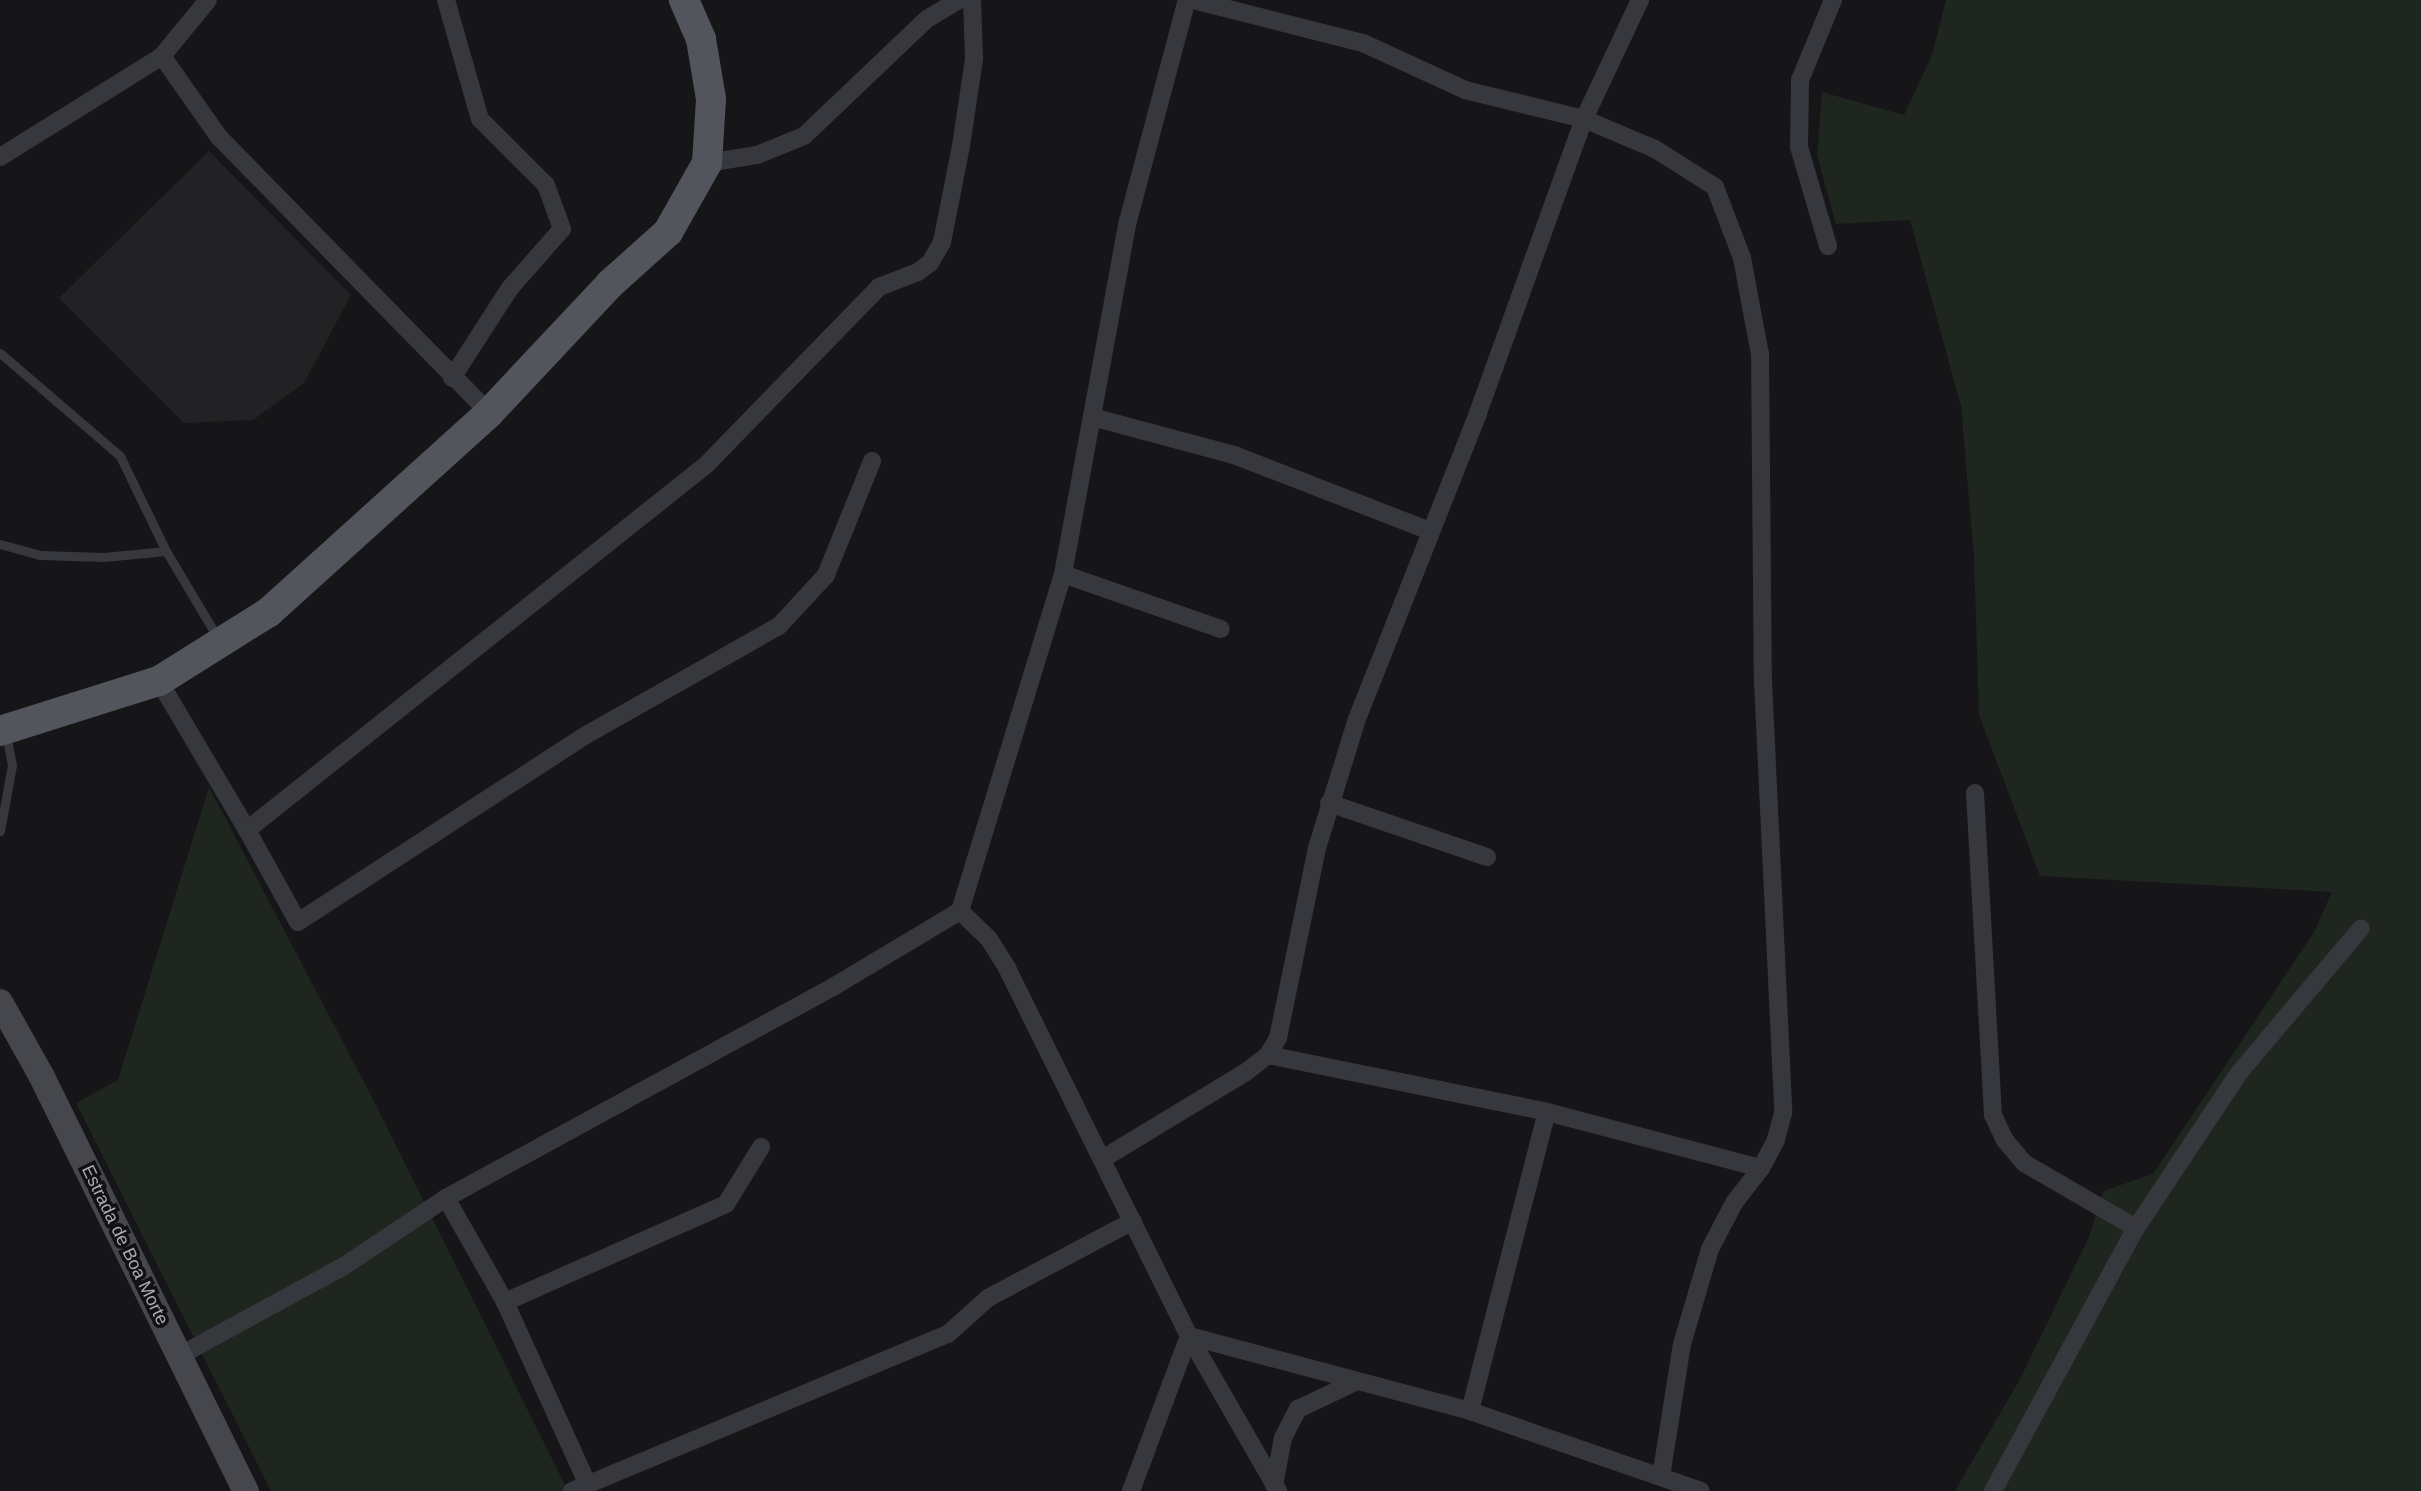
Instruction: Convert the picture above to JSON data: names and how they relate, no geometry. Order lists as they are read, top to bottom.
{
  "streets": {
    "main road": ["Estrada de Boa Morte"]
  }
}
